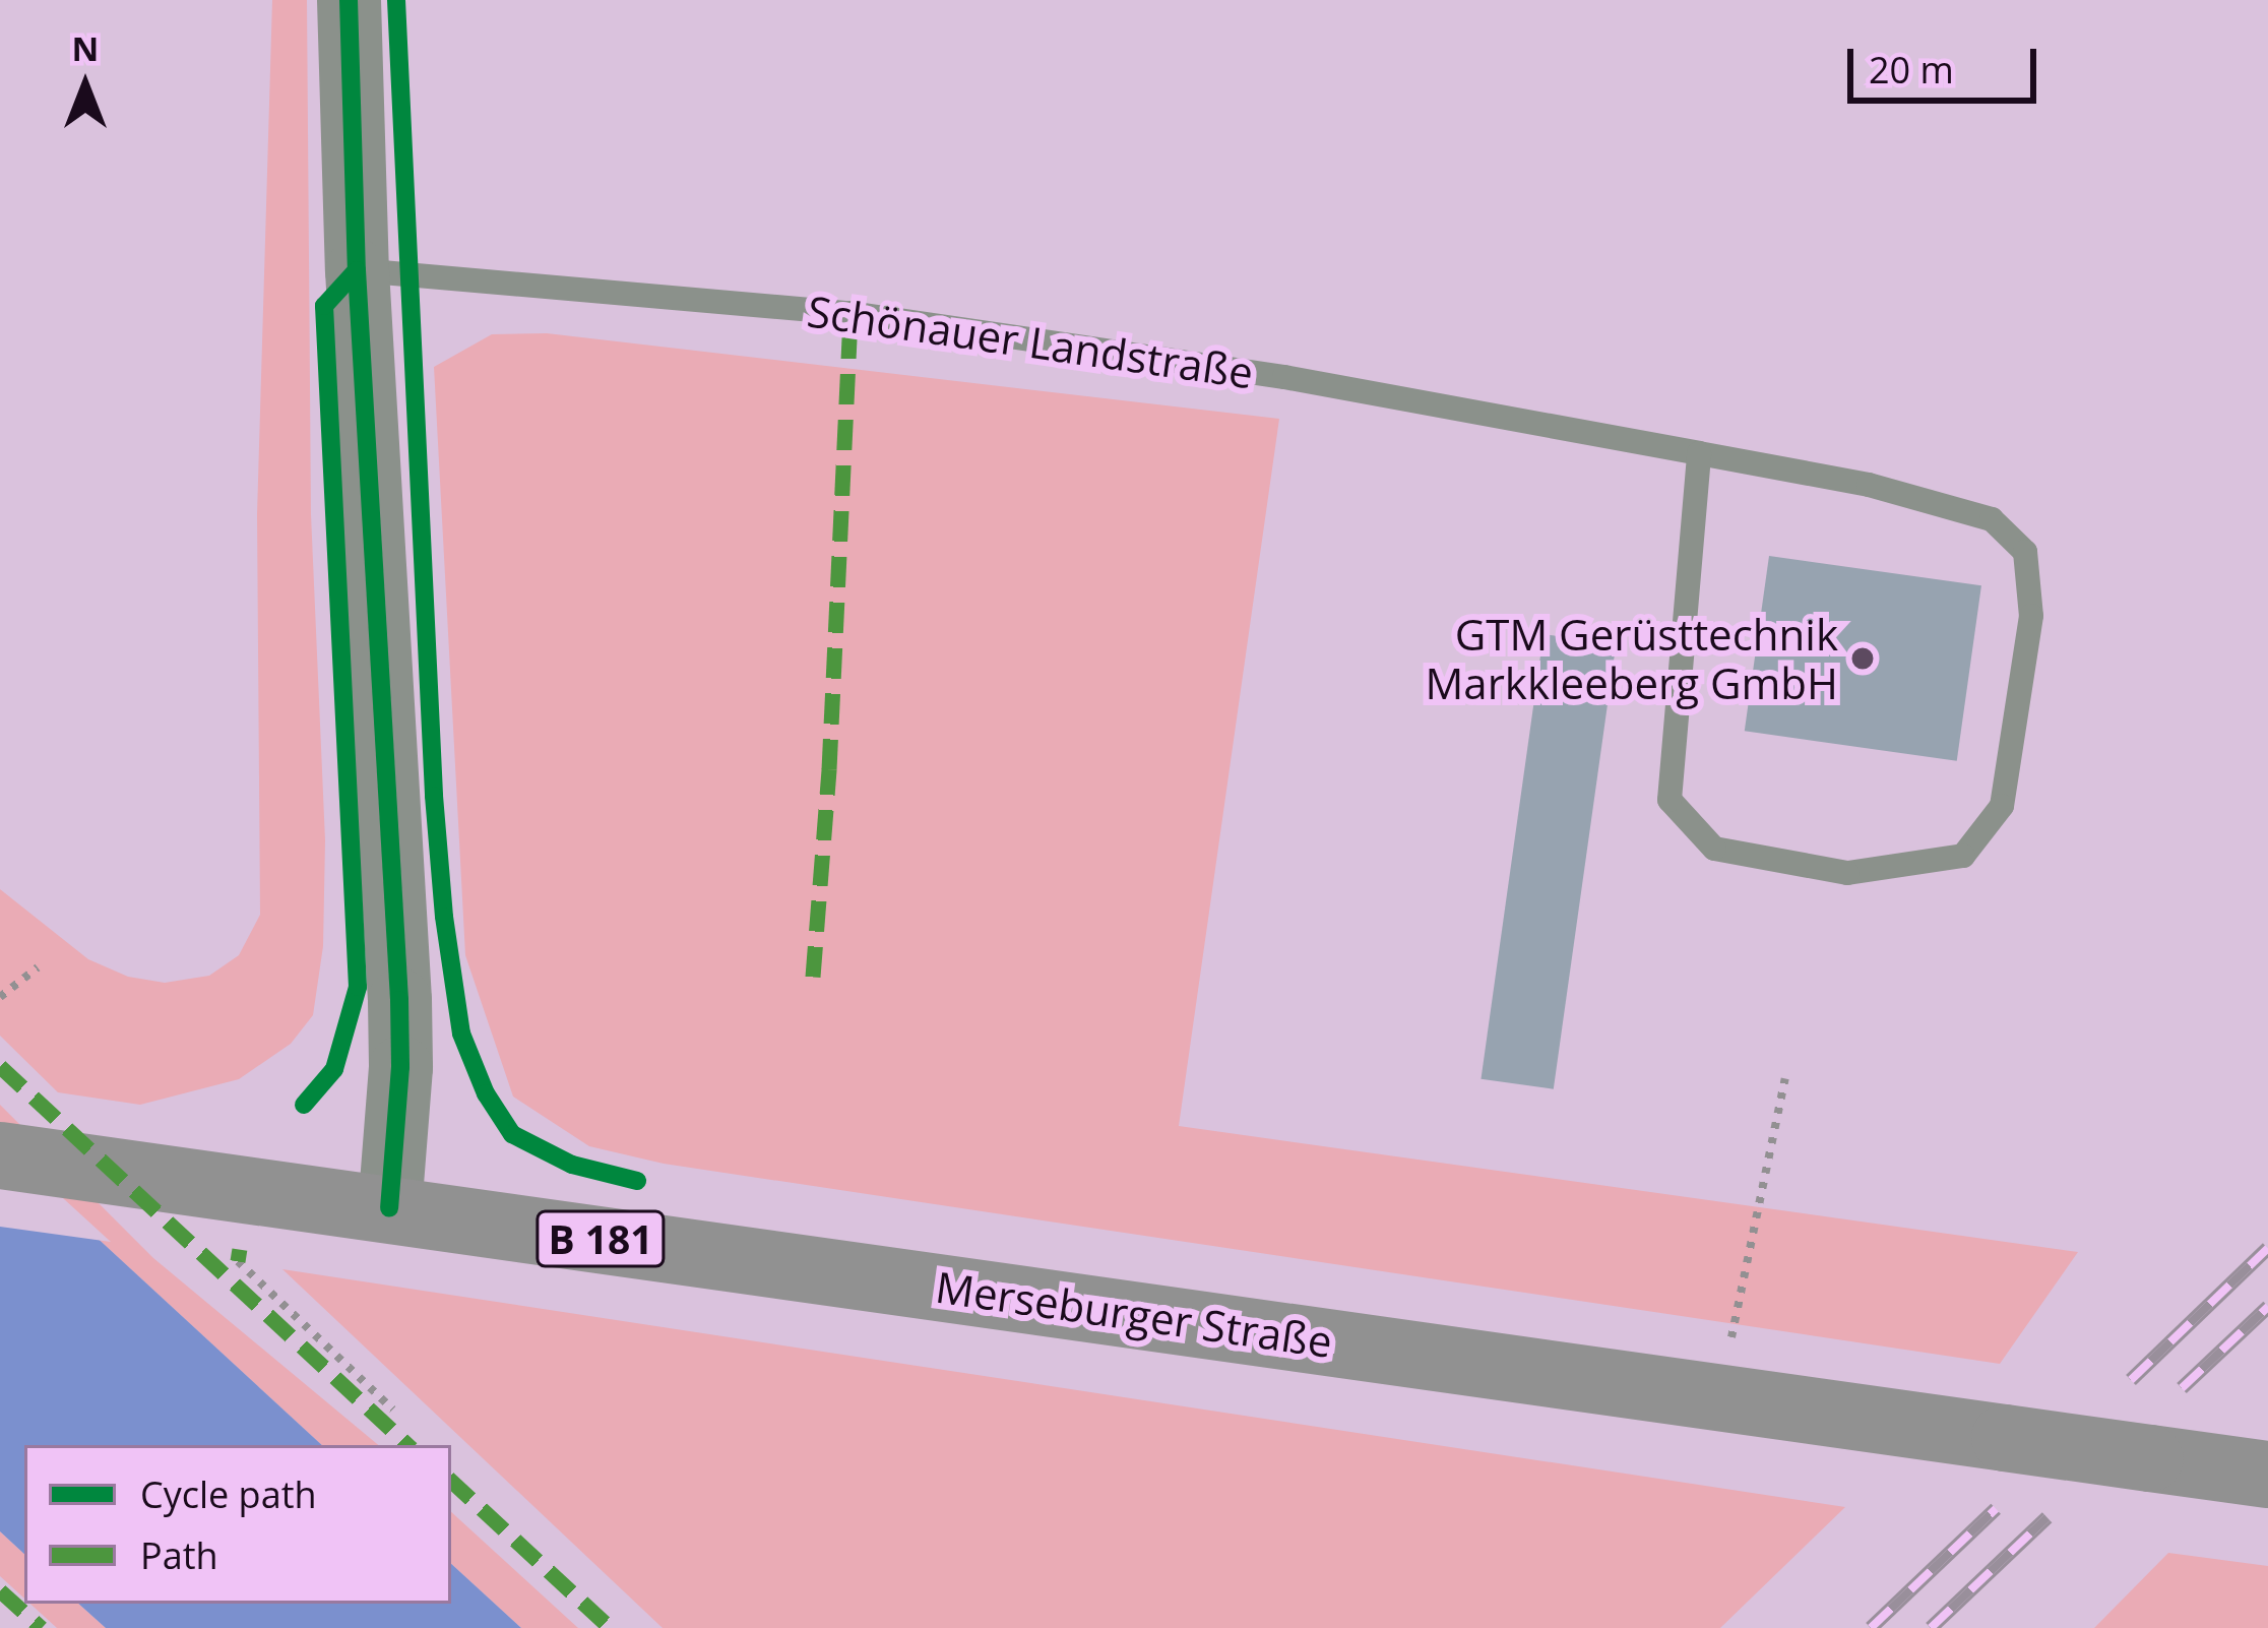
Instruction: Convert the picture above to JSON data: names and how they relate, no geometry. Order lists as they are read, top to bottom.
{
  "streets": {
    "main road": ["B 181", "Merseburger Straße"],
    "lane": ["Schönauer Landstraße"]
  },
  "places": ["GTM Gerüsttechnik Markkleeberg GmbH"],
  "legend": ["Cycle path", "Path"],
  "scale_bar": "20 m",
  "north": "top"
}
